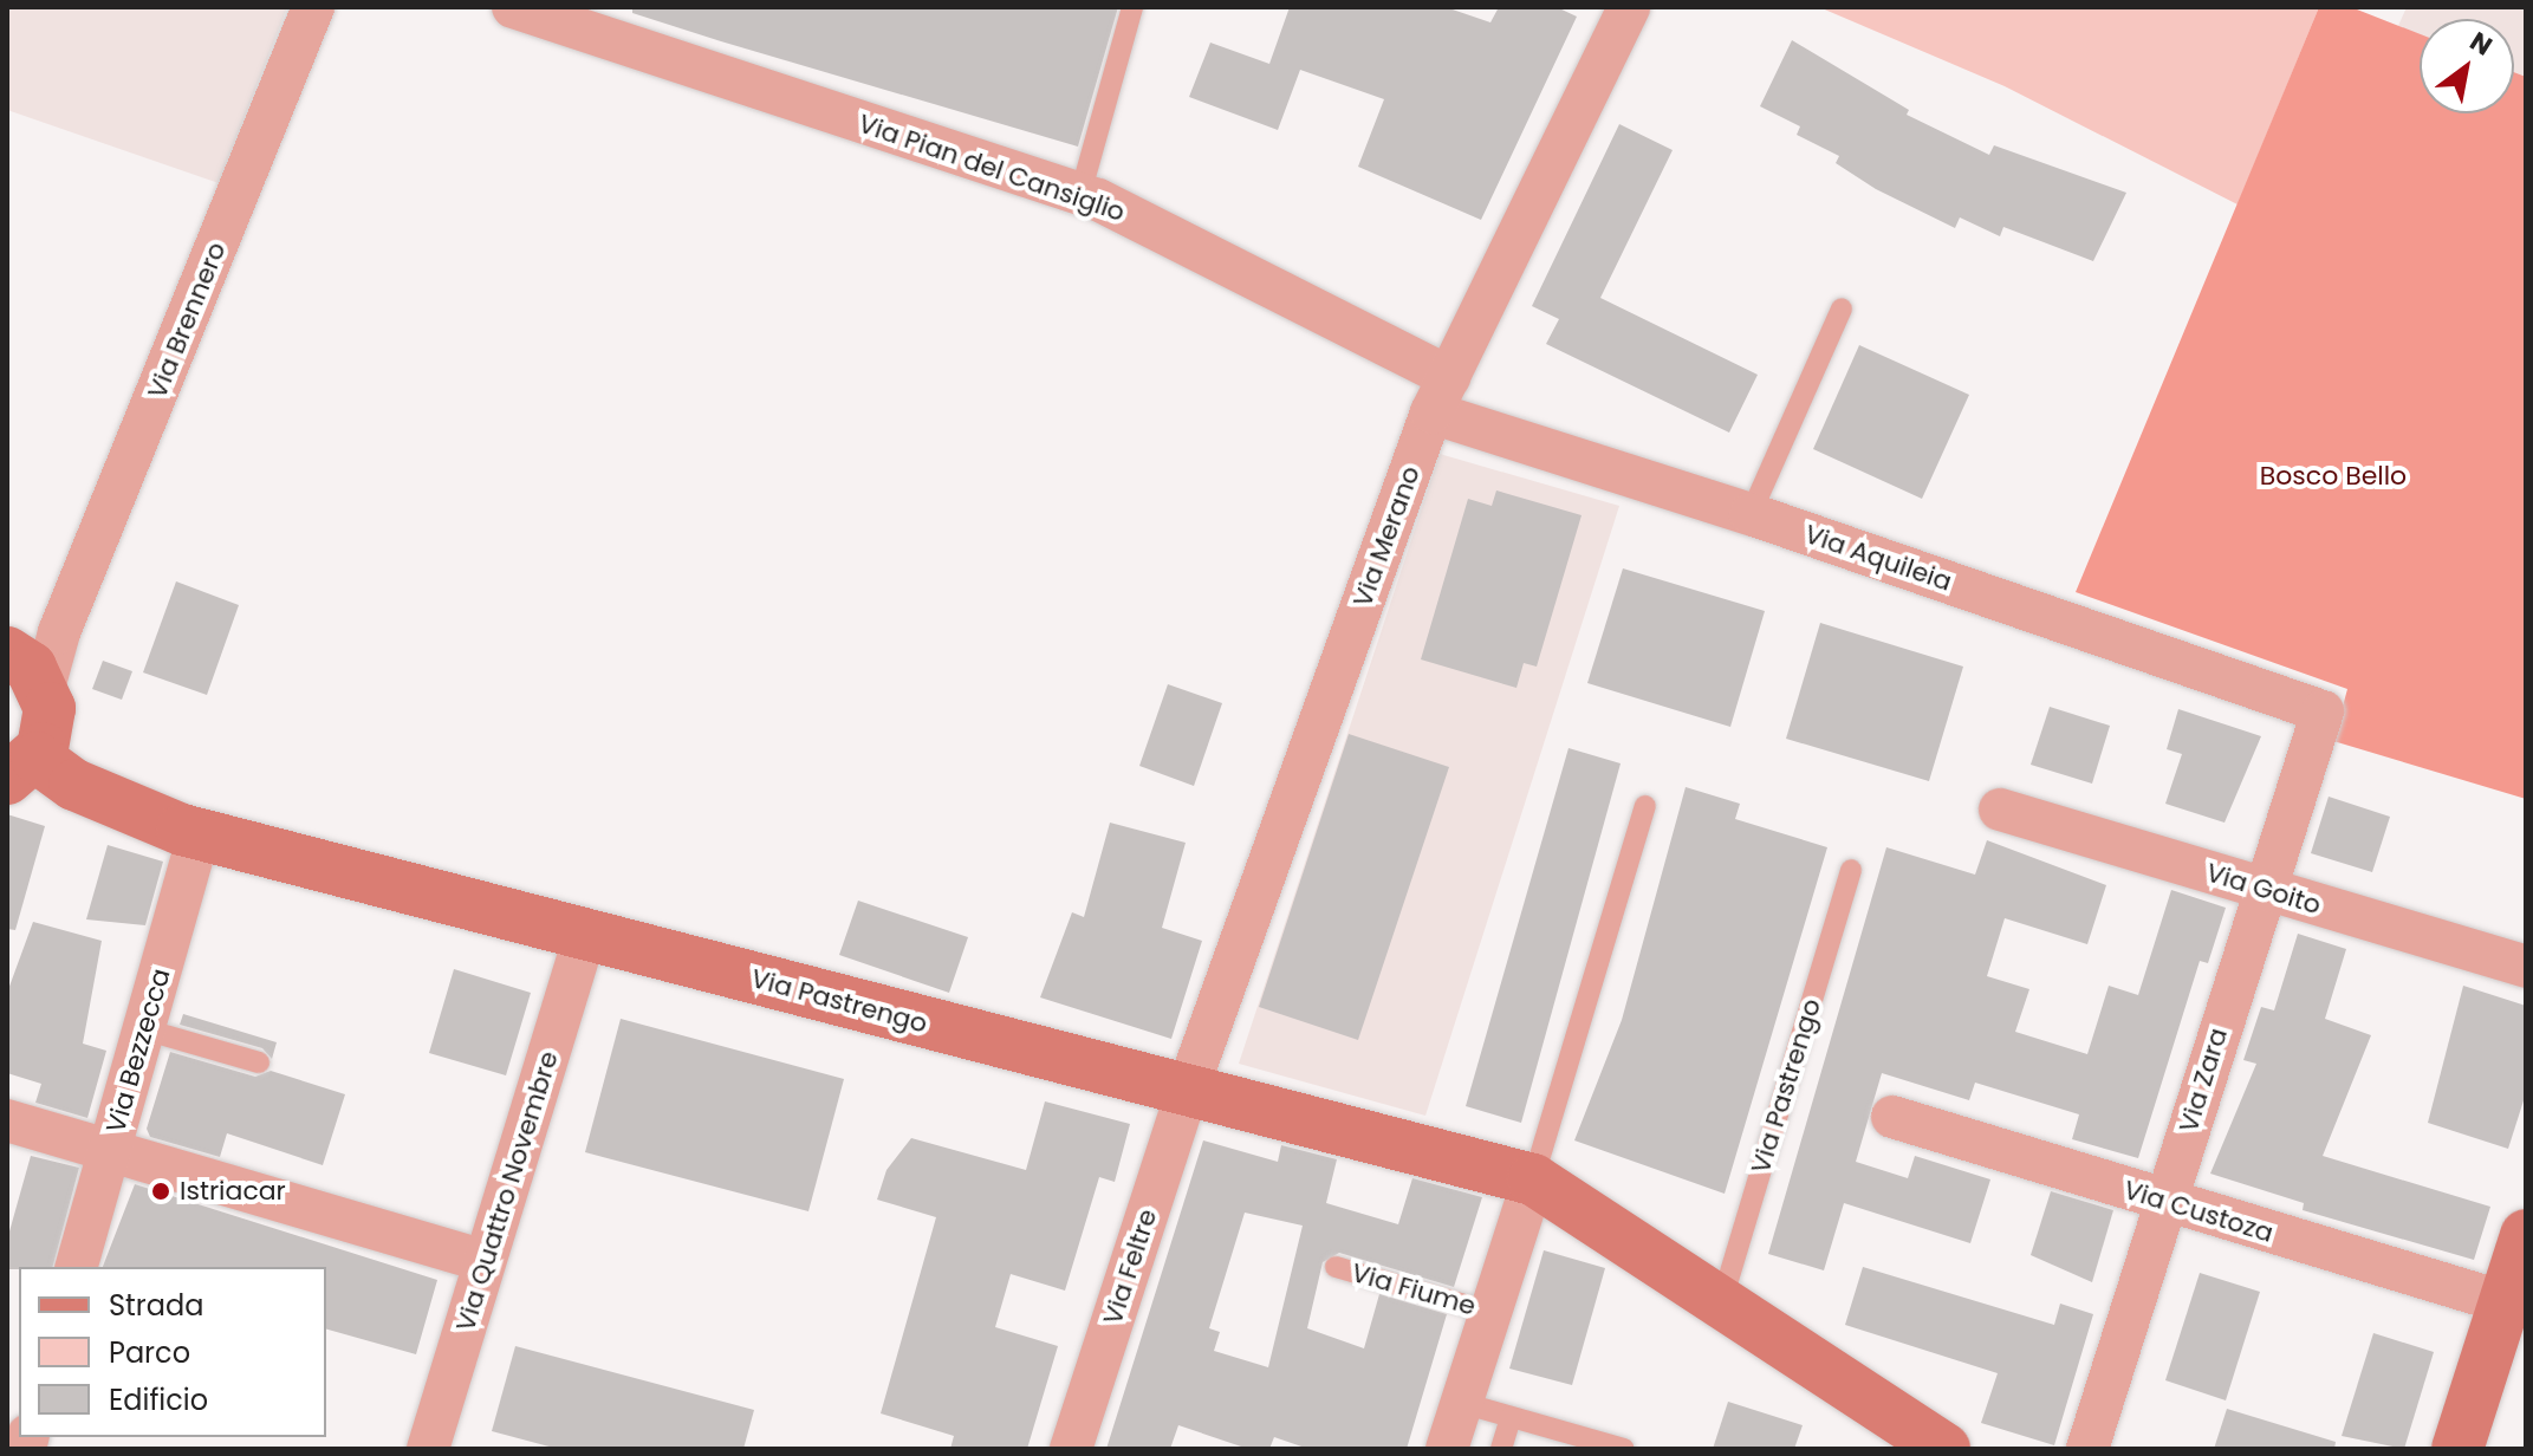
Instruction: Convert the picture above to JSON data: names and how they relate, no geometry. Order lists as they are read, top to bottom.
{
  "streets": {
    "street": [
      "Via Pian del Cansiglio",
      "Via Brennero",
      "Via Merano",
      "Via Aquileia",
      "Via Goito",
      "Via Pastrengo",
      "Via Bezzecca",
      "Via Zara",
      "Via Quattro Novembre",
      "Via Custoza",
      "Via Feltre",
      "Via Fiume"
    ]
  },
  "crossings": [
    ["Via Pian del Cansiglio", "Via Merano"],
    ["Via Pian del Cansiglio", "Via Aquileia"],
    ["Via Merano", "Via Aquileia"],
    ["Via Merano", "Via Pastrengo"],
    ["Via Merano", "Via Feltre"],
    ["Via Aquileia", "Via Zara"],
    ["Via Goito", "Via Zara"],
    ["Via Pastrengo", "Via Bezzecca"],
    ["Via Pastrengo", "Via Quattro Novembre"],
    ["Via Pastrengo", "Via Feltre"],
    ["Via Pastrengo", "Via Fiume"],
    ["Via Zara", "Via Custoza"]
  ],
  "parks": ["Bosco Bello"],
  "places": ["Istriacar"],
  "legend": ["Strada", "Parco", "Edificio"],
  "north": "top right"
}
